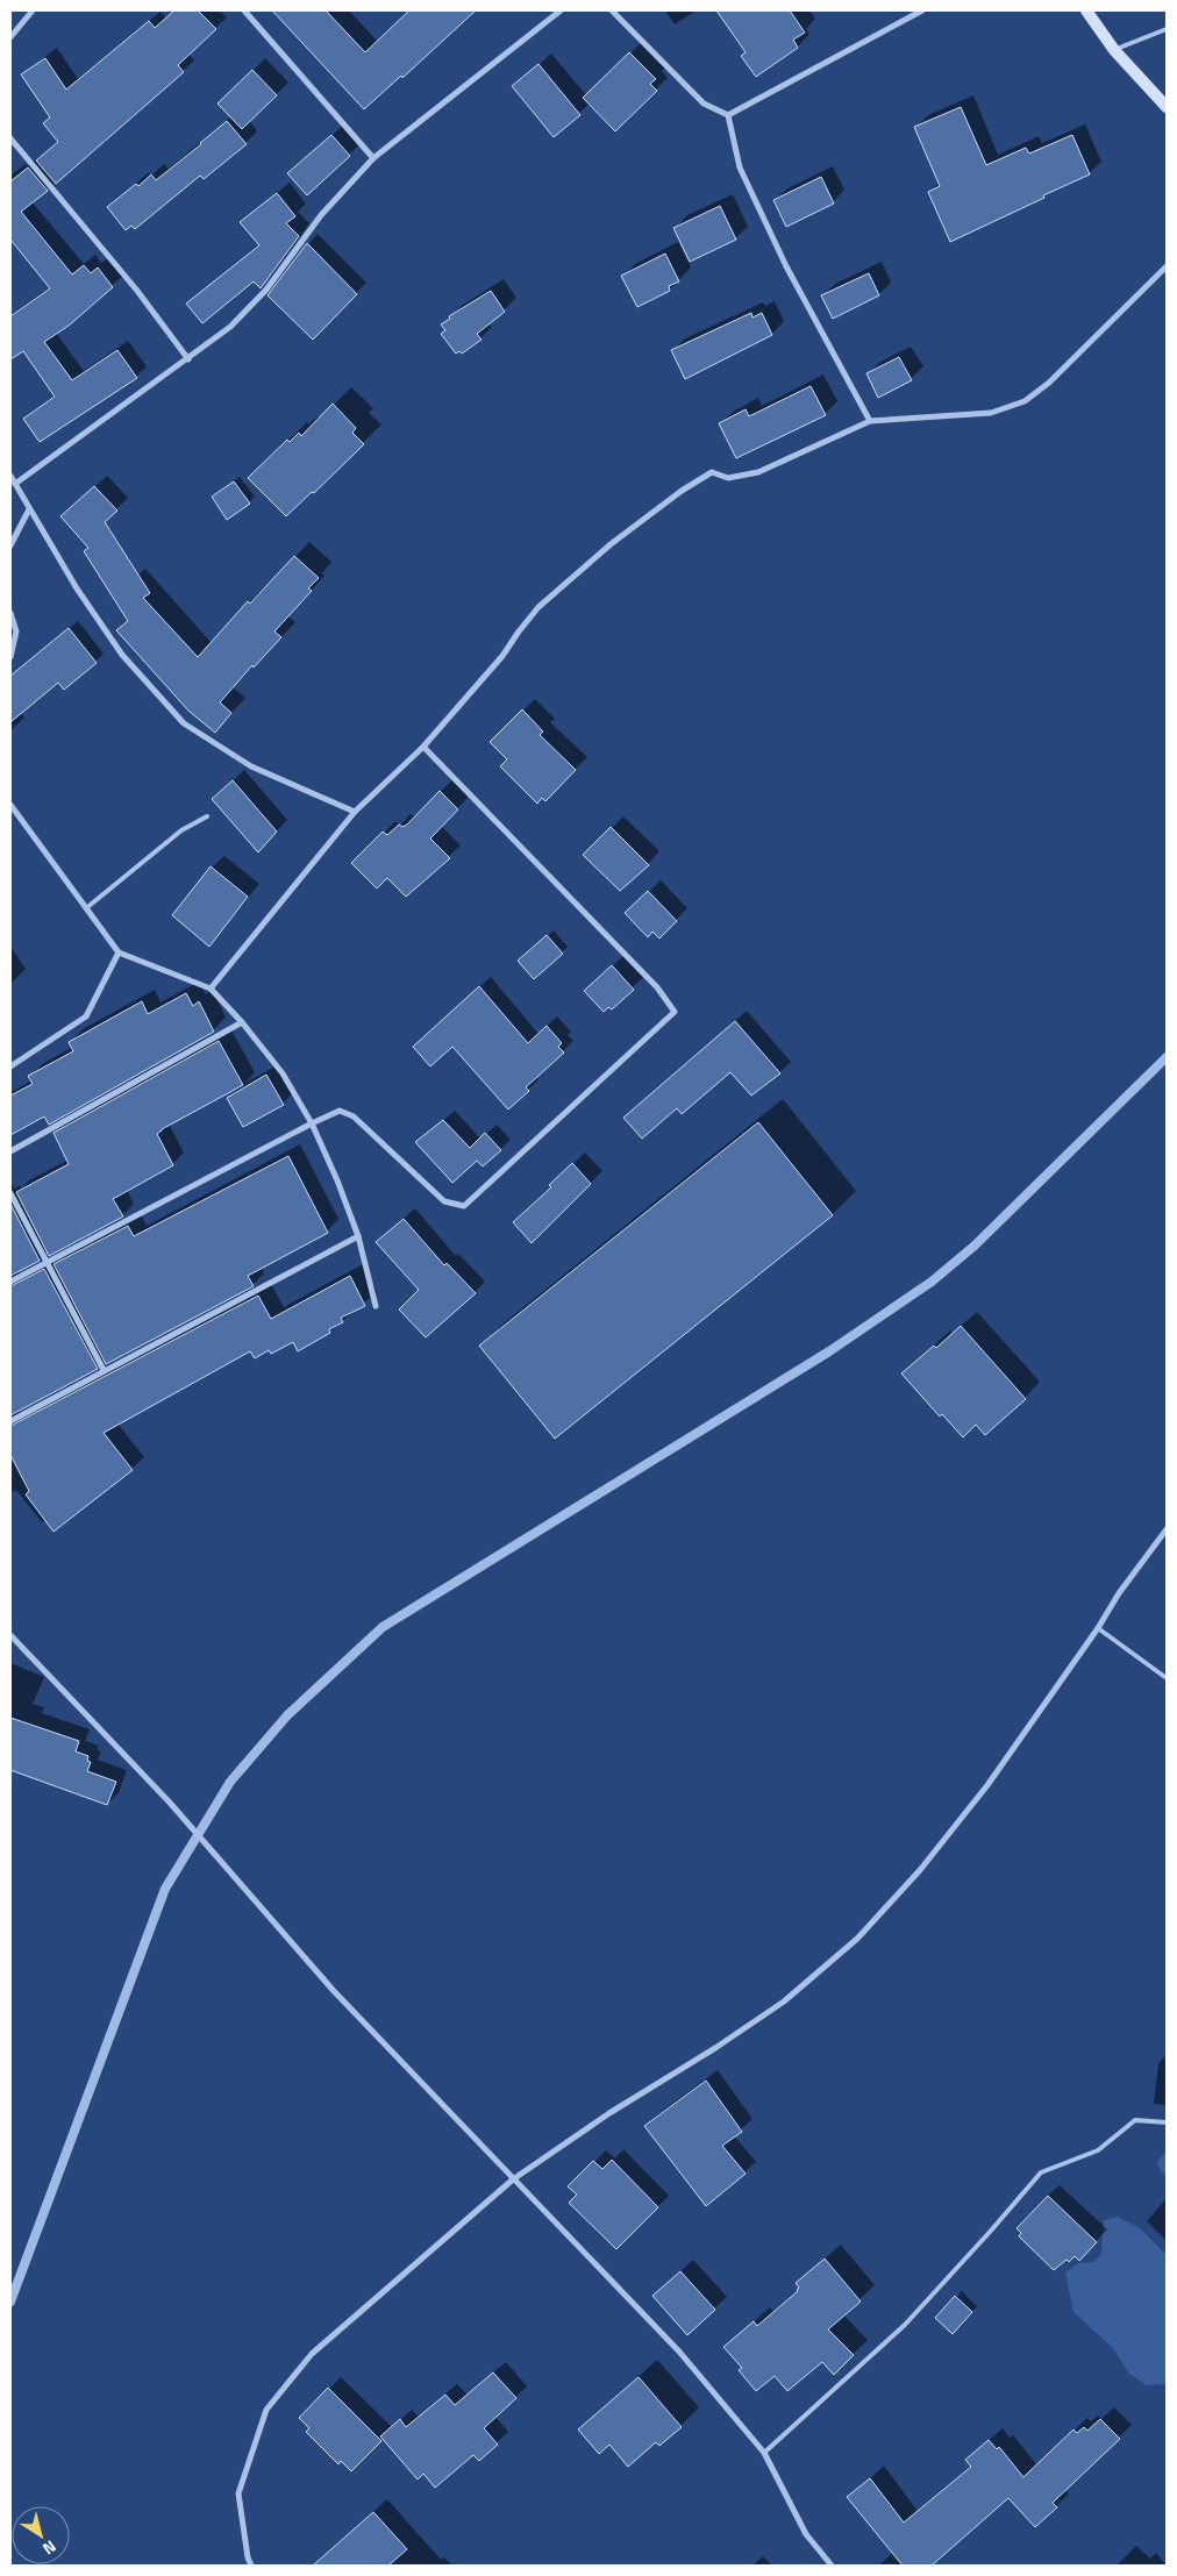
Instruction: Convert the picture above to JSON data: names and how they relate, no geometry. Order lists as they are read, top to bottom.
{
  "north": "bottom right"
}
